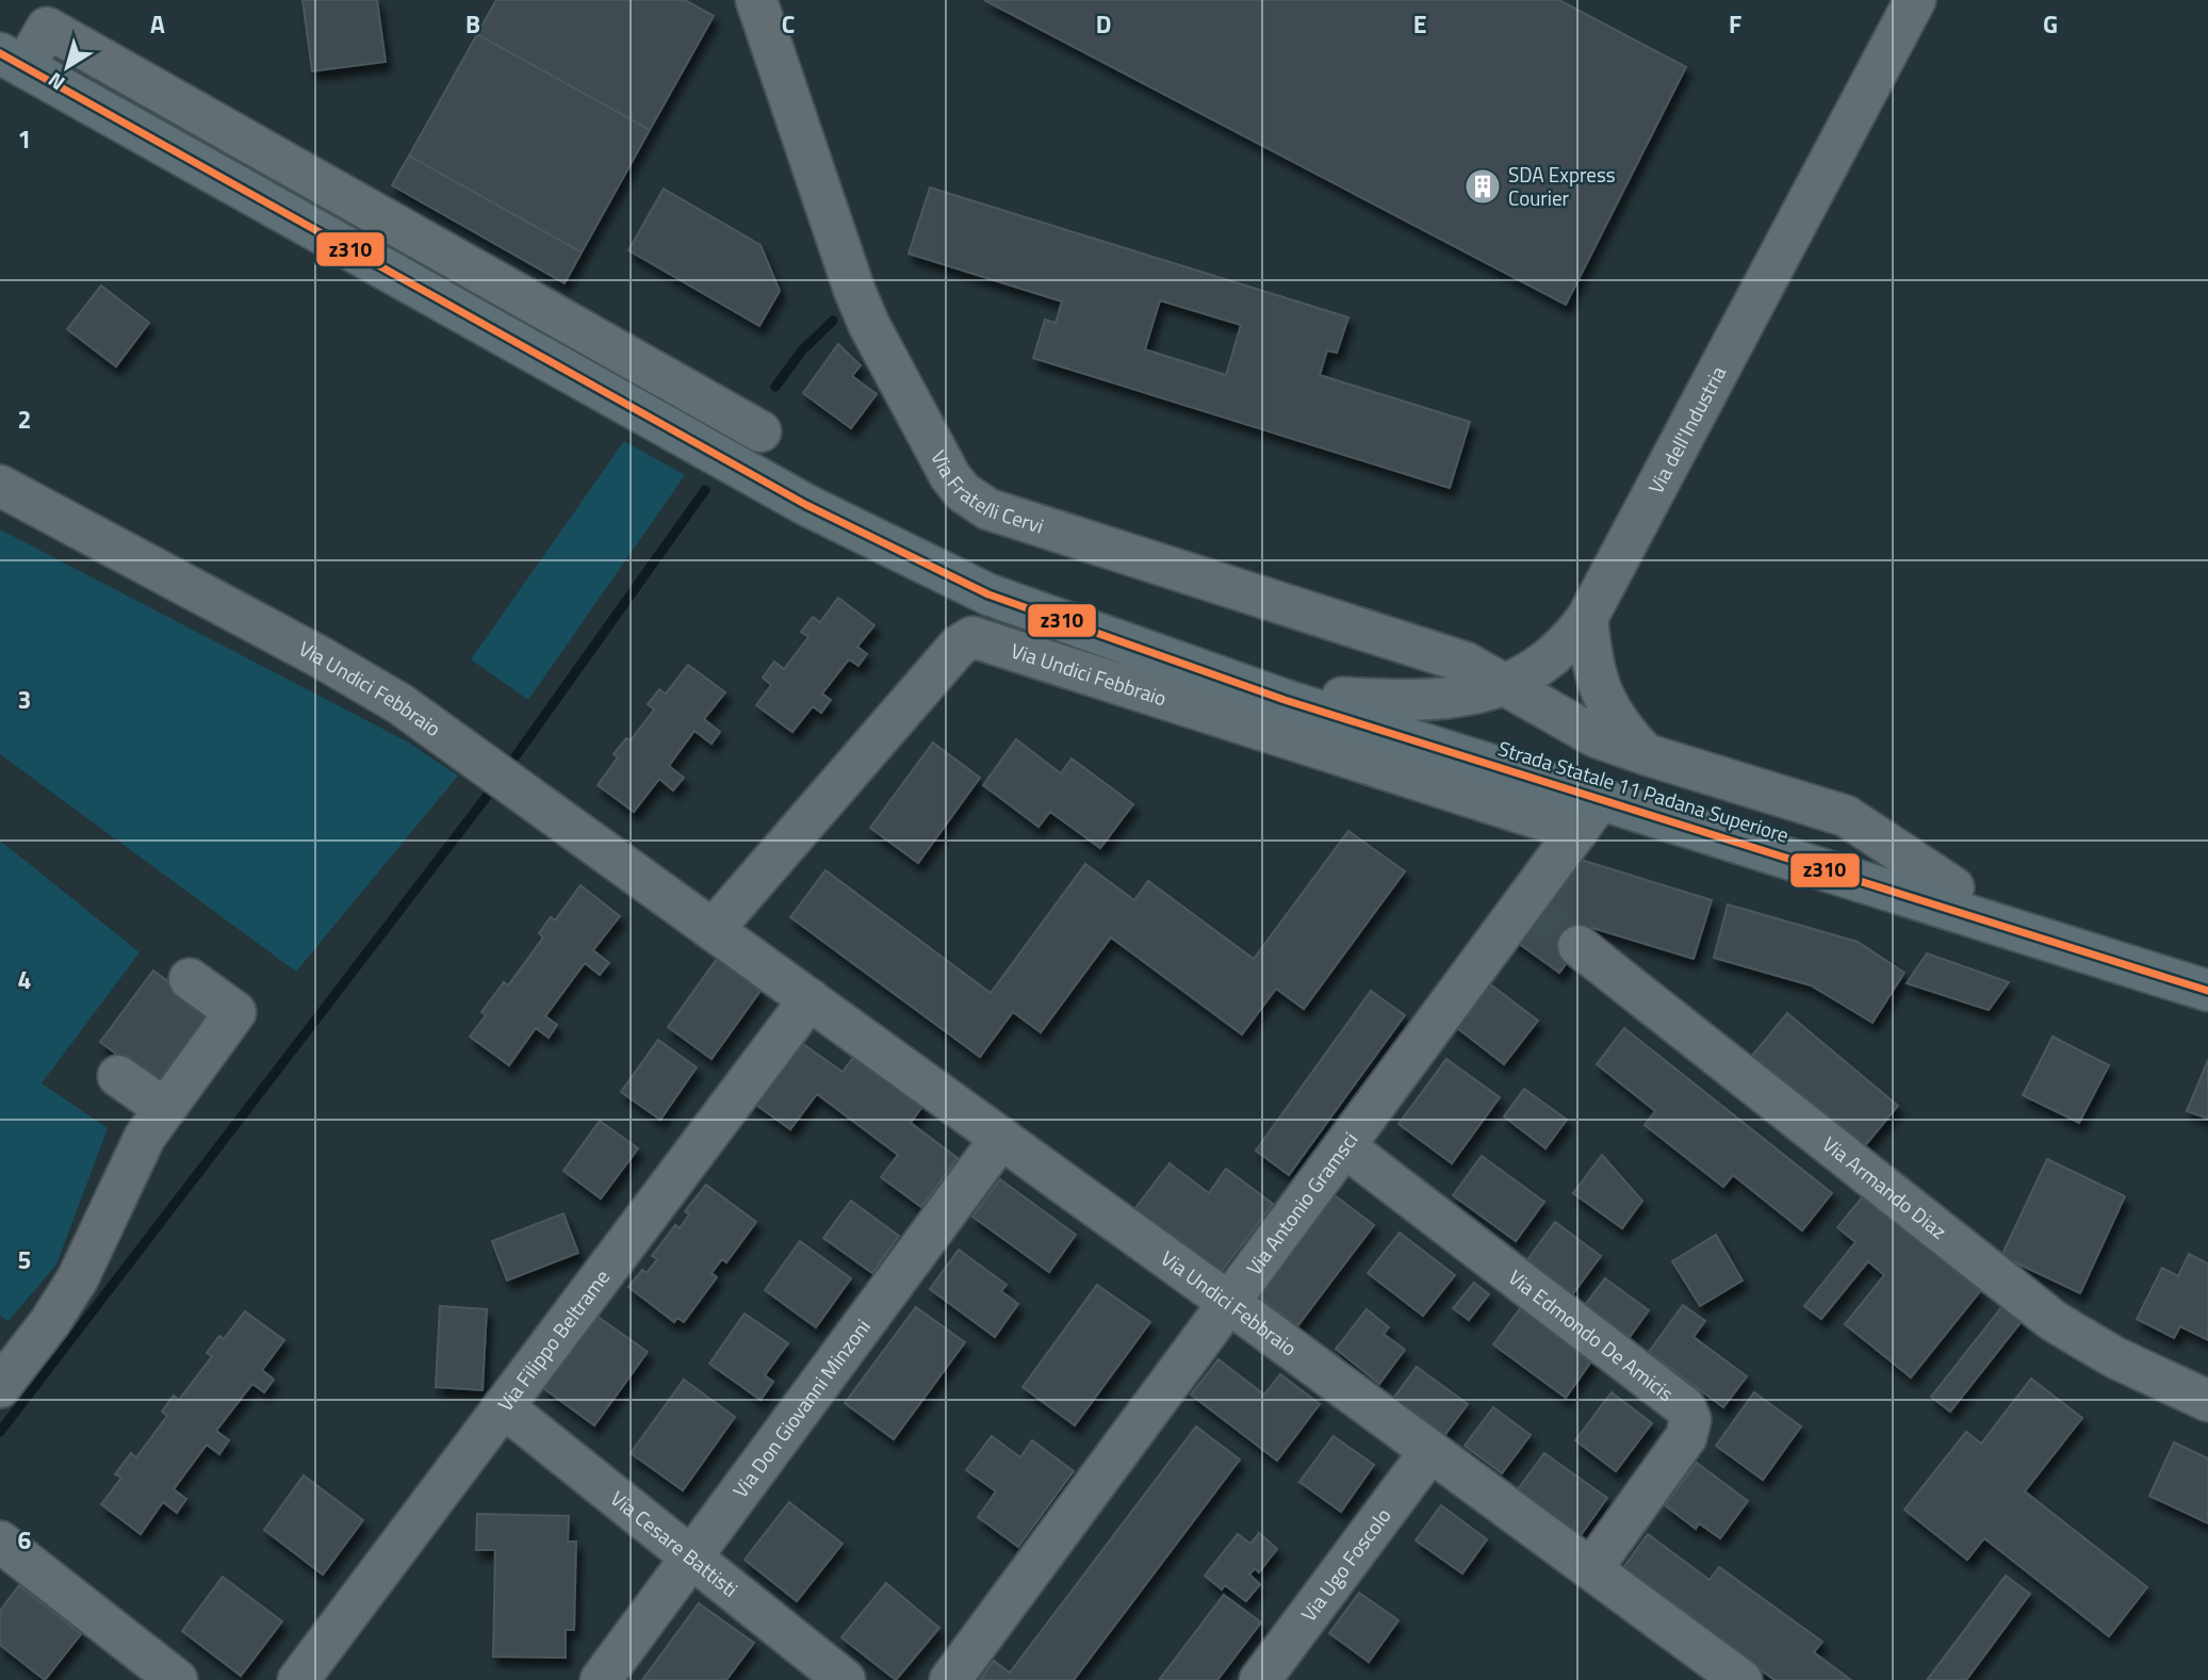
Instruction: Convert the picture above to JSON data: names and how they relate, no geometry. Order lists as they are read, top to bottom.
{
  "streets": {
    "main road": ["Strada Statale 11 Padana Superiore"],
    "street": [
      "Via dell'Industria",
      "Via Fratelli Cervi",
      "Via Undici Febbraio",
      "Via Armando Diaz",
      "Via Antonio Gramsci",
      "Via Edmondo De Amicis",
      "Via Filippo Beltrame",
      "Via Don Giovanni Minzoni",
      "Via Cesare Battisti",
      "Via Ugo Foscolo"
    ]
  },
  "crossings": [
    ["Via dell'Industria", "Via Fratelli Cervi"],
    ["Via dell'Industria", "Strada Statale 11 Padana Superiore"],
    ["Via Fratelli Cervi", "Strada Statale 11 Padana Superiore"],
    ["Via Undici Febbraio", "Strada Statale 11 Padana Superiore"],
    ["Via Undici Febbraio", "Via Antonio Gramsci"],
    ["Via Undici Febbraio", "Via Edmondo De Amicis"],
    ["Via Undici Febbraio", "Via Filippo Beltrame"],
    ["Via Undici Febbraio", "Via Don Giovanni Minzoni"],
    ["Via Undici Febbraio", "Via Ugo Foscolo"],
    ["Strada Statale 11 Padana Superiore", "Via Antonio Gramsci"],
    ["Via Antonio Gramsci", "Via Edmondo De Amicis"],
    ["Via Filippo Beltrame", "Via Cesare Battisti"],
    ["Via Don Giovanni Minzoni", "Via Cesare Battisti"]
  ],
  "places": {
    "building": ["SDA Express Courier"]
  },
  "lines": ["transit line z310"],
  "north": "bottom left",
  "grid": {
    "columns": [
      "A",
      "B",
      "C",
      "D",
      "E",
      "F",
      "G"
    ],
    "rows": [
      "1",
      "2",
      "3",
      "4",
      "5",
      "6"
    ]
  }
}
